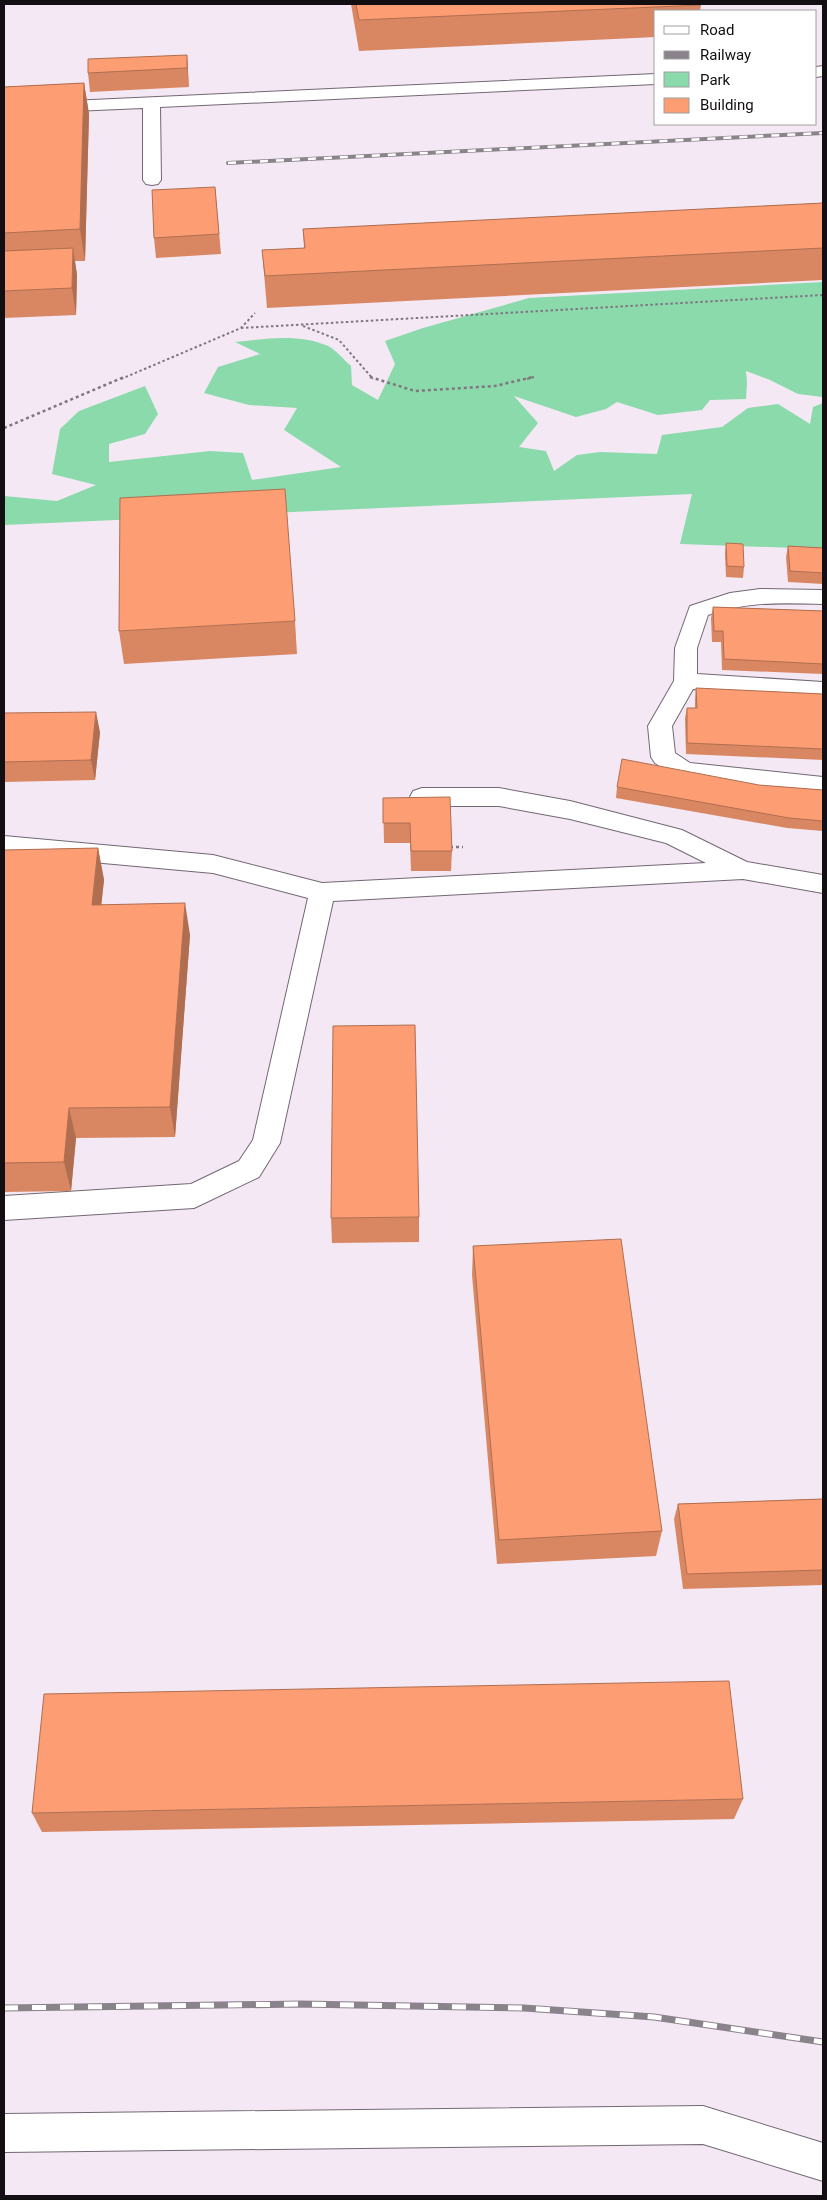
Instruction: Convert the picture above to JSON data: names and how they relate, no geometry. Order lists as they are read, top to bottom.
{
  "legend": [
    "Road",
    "Railway",
    "Park",
    "Building"
  ]
}
